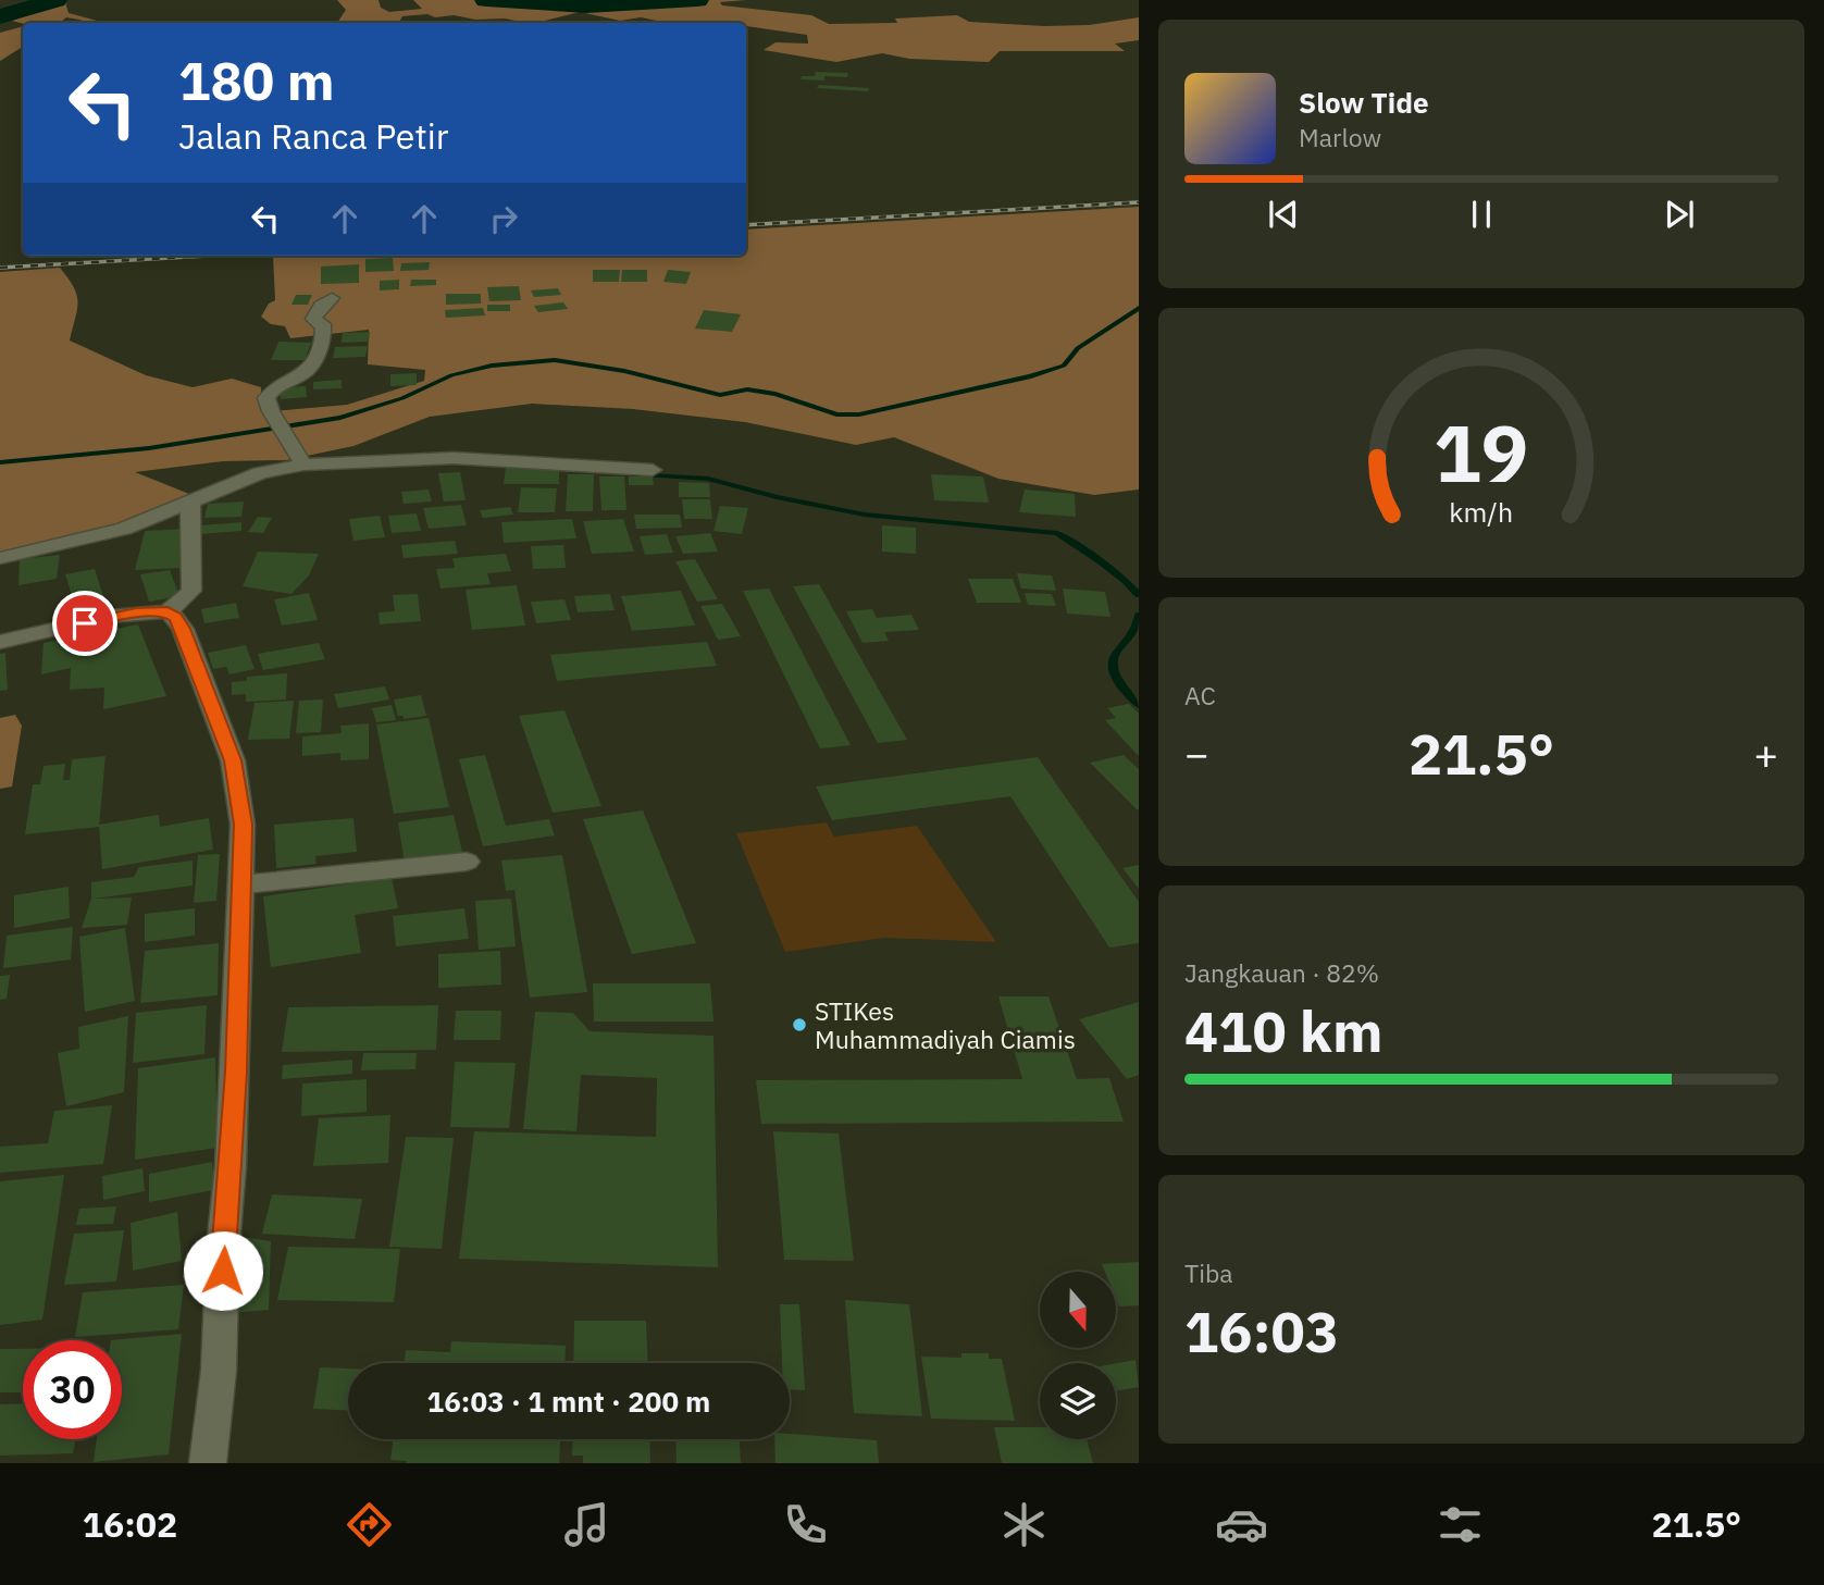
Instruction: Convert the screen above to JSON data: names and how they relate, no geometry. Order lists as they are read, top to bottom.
{
  "places": ["STIKes Muhammadiyah Ciamis"],
  "north": "bottom",
  "page": {
    "turn": ["180 m", "Jalan Ranca Petir"],
    "song": ["Slow Tide", "Marlow"],
    "tile": [
      "AC",
      ["Jangkauan · 82%", "410 km"],
      ["Tiba", "16:03"]
    ],
    "heat": ["−", "21.5°", "+"],
    "limit": "30",
    "trip": "16:03 · 1 mnt · 200 m",
    "tabs": ["16:02", "21.5°"],
    "gauge": ["19", "km/h"]
  }
}
